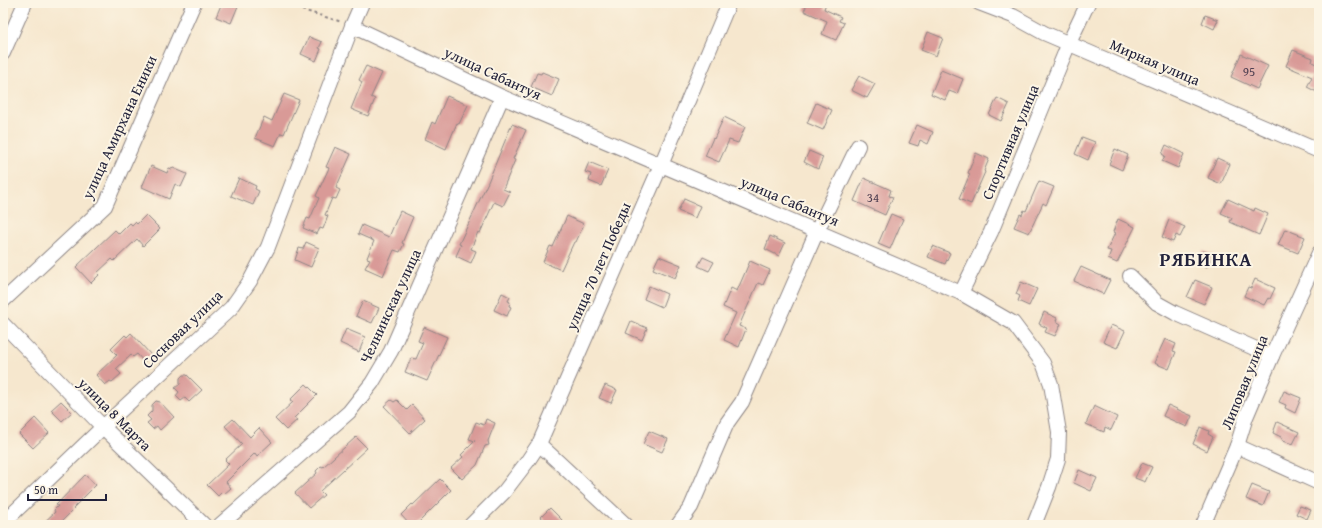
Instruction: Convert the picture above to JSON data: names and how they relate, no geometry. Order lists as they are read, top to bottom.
{
  "streets": {
    "street": [
      "Мирная улица",
      "улица Сабантуя",
      "улица Амирхана Еники",
      "Спортивная улица",
      "улица 70 лет Победы",
      "Челнинская улица",
      "Сосновая улица",
      "Липовая улица",
      "улица 8 Марта"
    ]
  },
  "crossings": [
    ["Мирная улица", "Спортивная улица"],
    ["улица Сабантуя", "Спортивная улица"],
    ["улица Сабантуя", "улица 70 лет Победы"],
    ["улица Сабантуя", "Челнинская улица"],
    ["улица Сабантуя", "Сосновая улица"],
    ["Сосновая улица", "улица 8 Марта"]
  ],
  "districts": ["РЯБИНКА"],
  "house_numbers": ["95", "34"],
  "scale_bar": "50 m"
}
